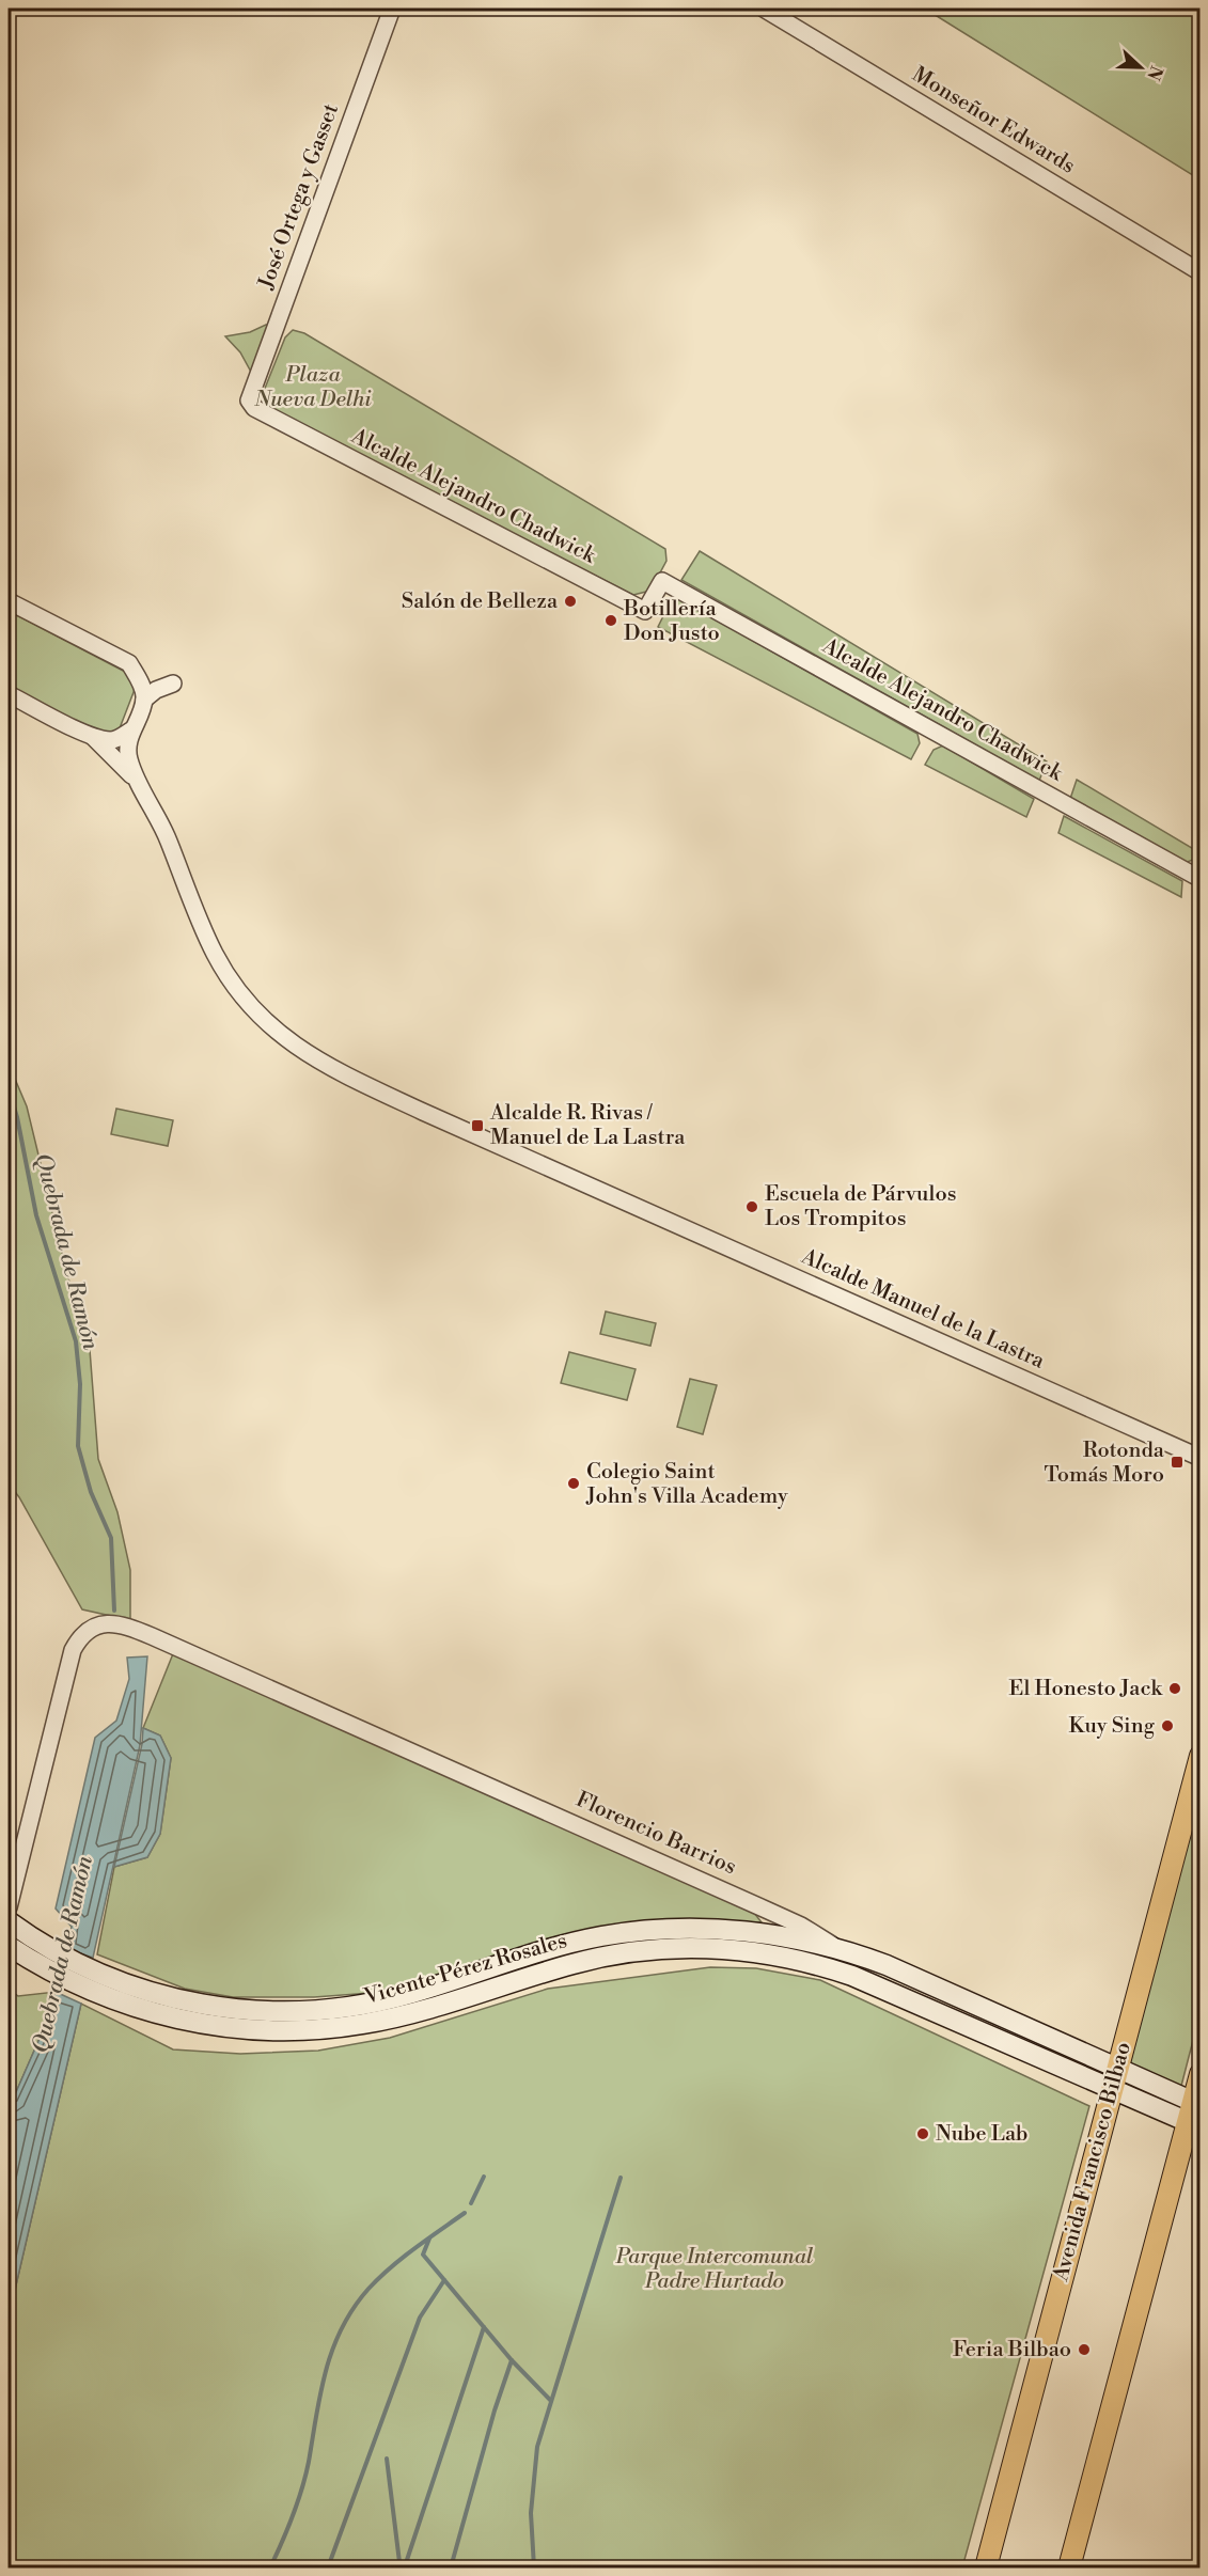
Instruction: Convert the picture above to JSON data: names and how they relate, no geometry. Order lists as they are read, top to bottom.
{
  "streets": {
    "main road": ["Florencio Barrios", "Vicente Pérez Rosales", "Avenida Francisco Bilbao"],
    "street": [
      "Monseñor Edwards",
      "José Ortega y Gasset",
      "Alcalde Alejandro Chadwick",
      "Alcalde Manuel de la Lastra"
    ]
  },
  "crossings": [
    ["José Ortega y Gasset", "Alcalde Alejandro Chadwick"],
    ["Florencio Barrios", "Vicente Pérez Rosales"],
    ["Florencio Barrios", "Avenida Francisco Bilbao"],
    ["Vicente Pérez Rosales", "Avenida Francisco Bilbao"]
  ],
  "water": ["Quebrada de Ramón"],
  "parks": ["Plaza Nueva Delhi", "Parque Intercomunal Padre Hurtado"],
  "places": {
    "other": [
      "Salón de Belleza",
      "Botillería Don Justo",
      "Escuela de Párvulos Los Trompitos",
      "Colegio Saint John's Villa Academy",
      "El Honesto Jack",
      "Kuy Sing",
      "Nube Lab",
      "Feria Bilbao"
    ],
    "transit": ["Alcalde R. Rivas / Manuel de La Lastra", "Rotonda Tomás Moro"]
  },
  "north": "right"
}
